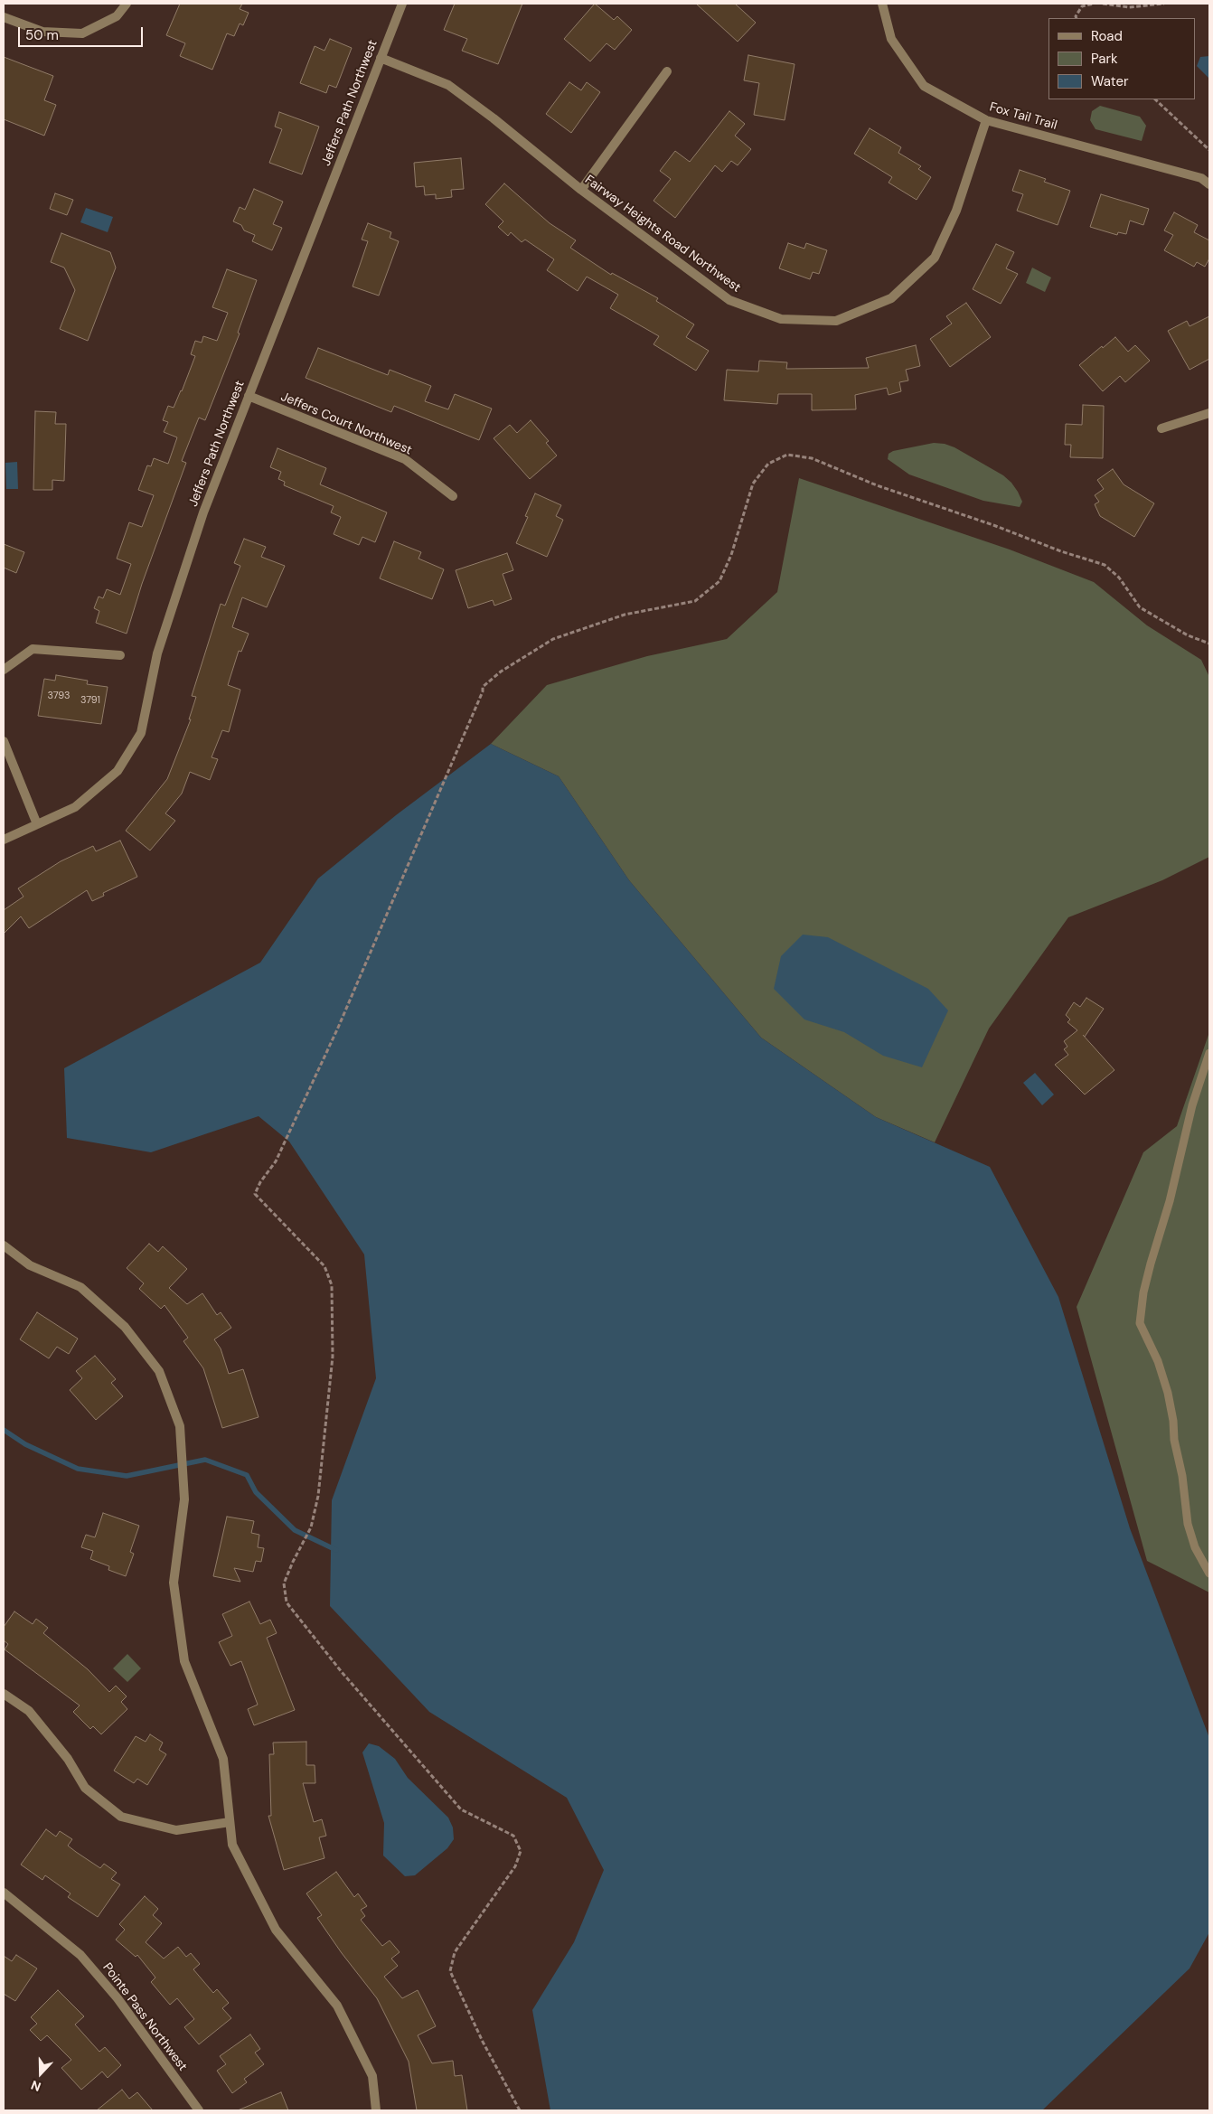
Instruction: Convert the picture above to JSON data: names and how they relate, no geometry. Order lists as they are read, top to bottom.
{
  "streets": {
    "street": [
      "Jeffers Path Northwest",
      "Fox Tail Trail",
      "Fairway Heights Road Northwest",
      "Jeffers Court Northwest",
      "Pointe Pass Northwest"
    ]
  },
  "crossings": [
    ["Jeffers Path Northwest", "Fairway Heights Road Northwest"],
    ["Jeffers Path Northwest", "Jeffers Court Northwest"],
    ["Fox Tail Trail", "Fairway Heights Road Northwest"]
  ],
  "house_numbers": ["3793", "3791"],
  "legend": ["Road", "Park", "Water"],
  "scale_bar": "50 m",
  "north": "bottom"
}
